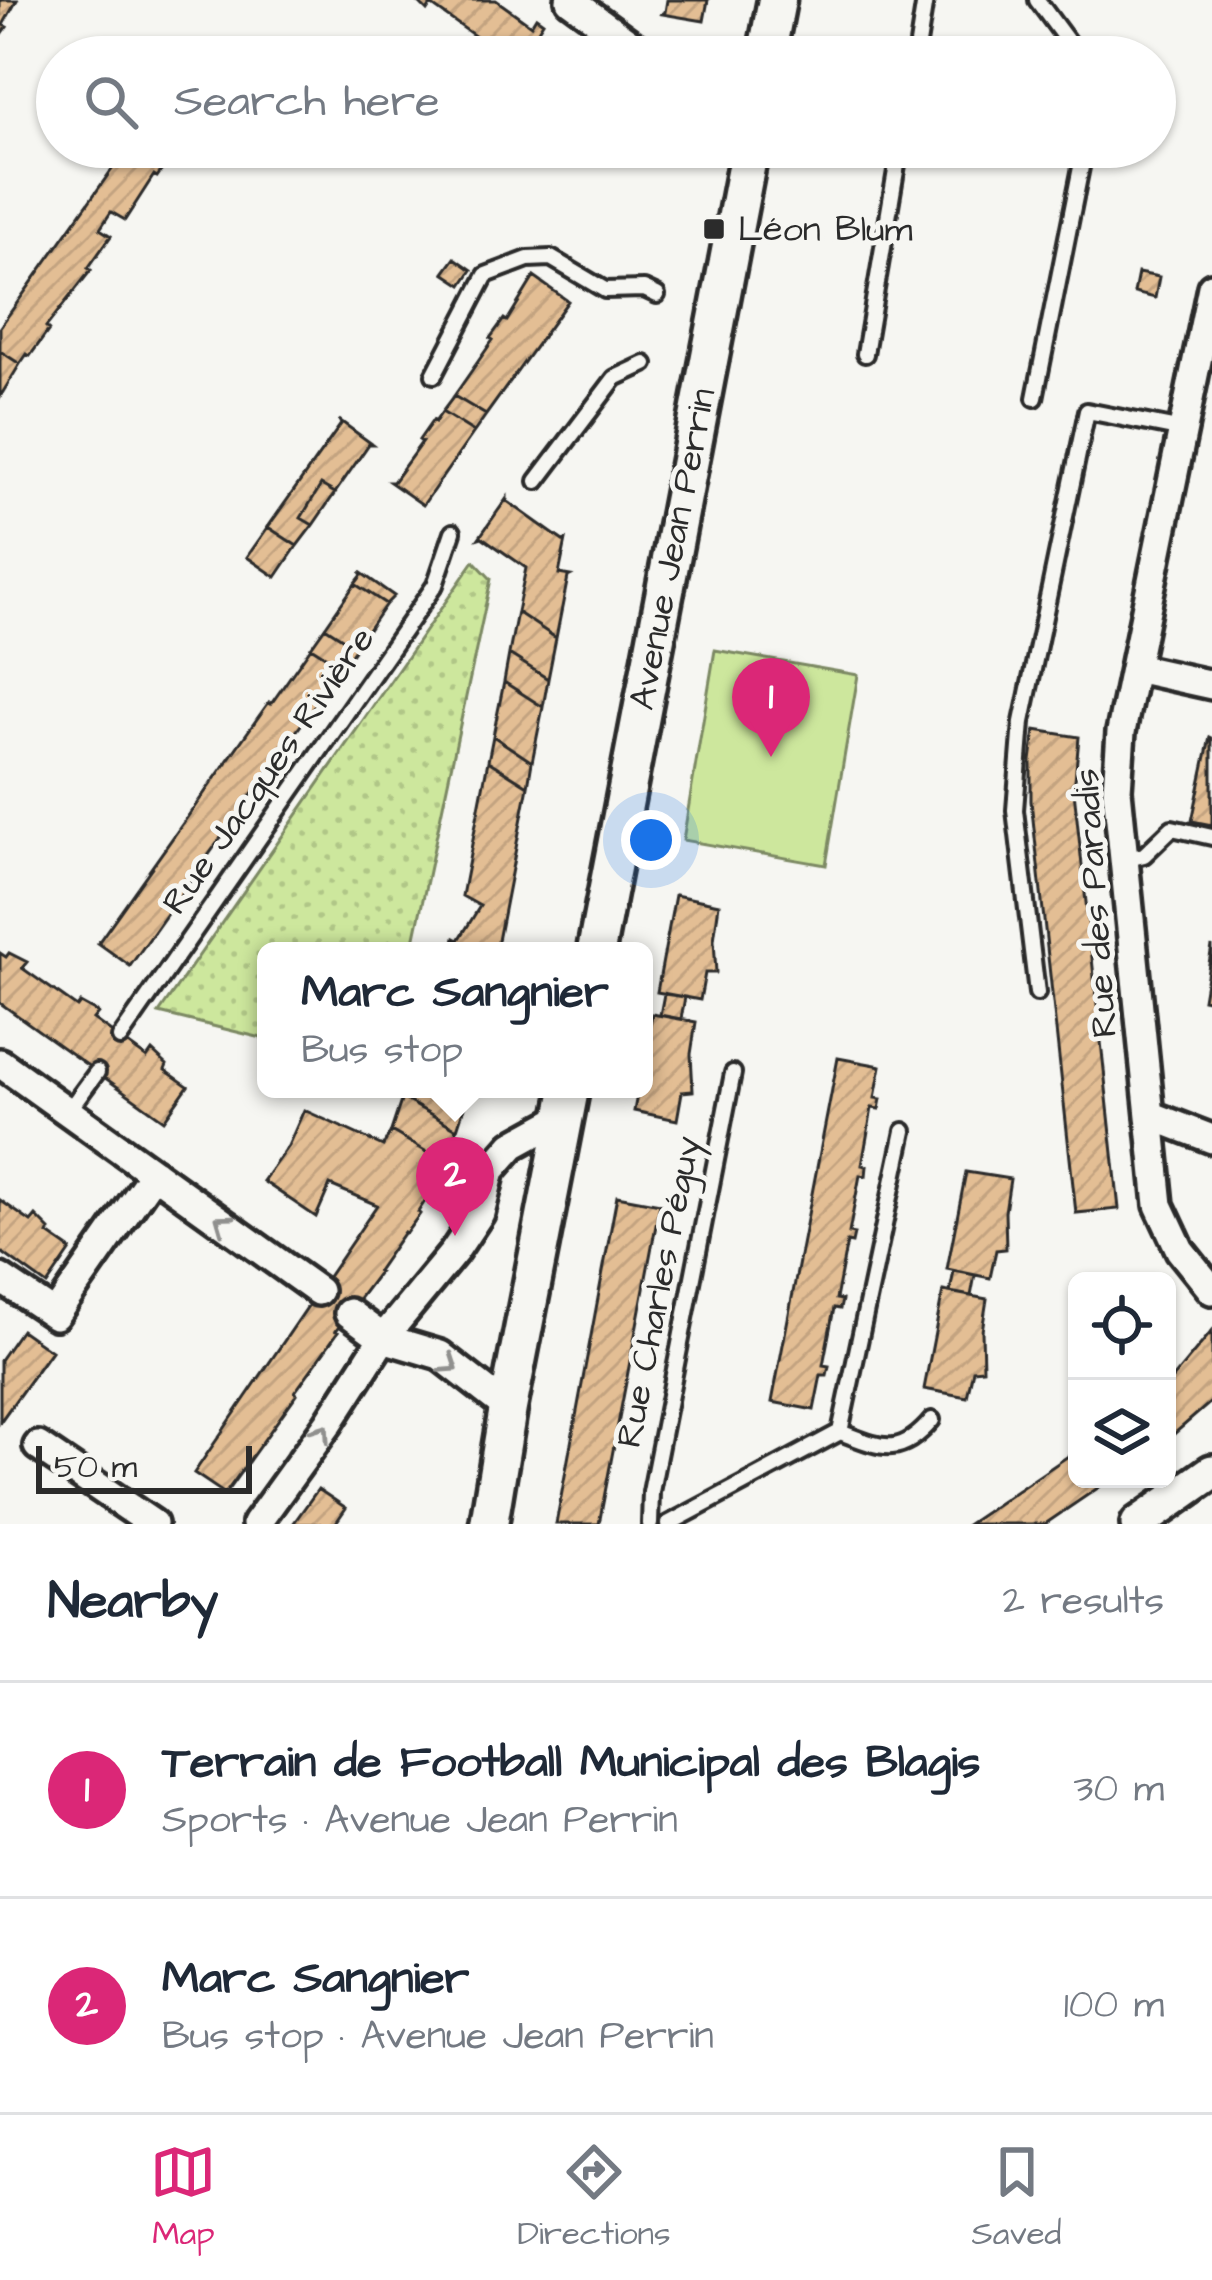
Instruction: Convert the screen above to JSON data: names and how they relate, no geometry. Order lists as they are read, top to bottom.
{
  "streets": {
    "main road": ["Avenue Jean Perrin"],
    "street": ["Rue des Paradis"],
    "lane": ["Rue Jacques Rivière", "Rue Charles Péguy"]
  },
  "places": {
    "transit": ["Léon Blum"]
  },
  "scale_bar": "50 m",
  "page": {
    "search": "Search here",
    "pins": ["1", "2"],
    "popup": ["Marc Sangnier", "Bus stop"],
    "scale": "50 m",
    "heading": ["Nearby", "2 results"],
    "list": [
      {
        "mark": "1",
        "name": "Terrain de Football Municipal des Blagis",
        "note": "Sports · Avenue Jean Perrin",
        "value": "30 m"
      },
      {
        "mark": "2",
        "name": "Marc Sangnier",
        "note": "Bus stop · Avenue Jean Perrin",
        "value": "100 m"
      }
    ],
    "nav": ["Map", "Directions", "Saved"]
  }
}
